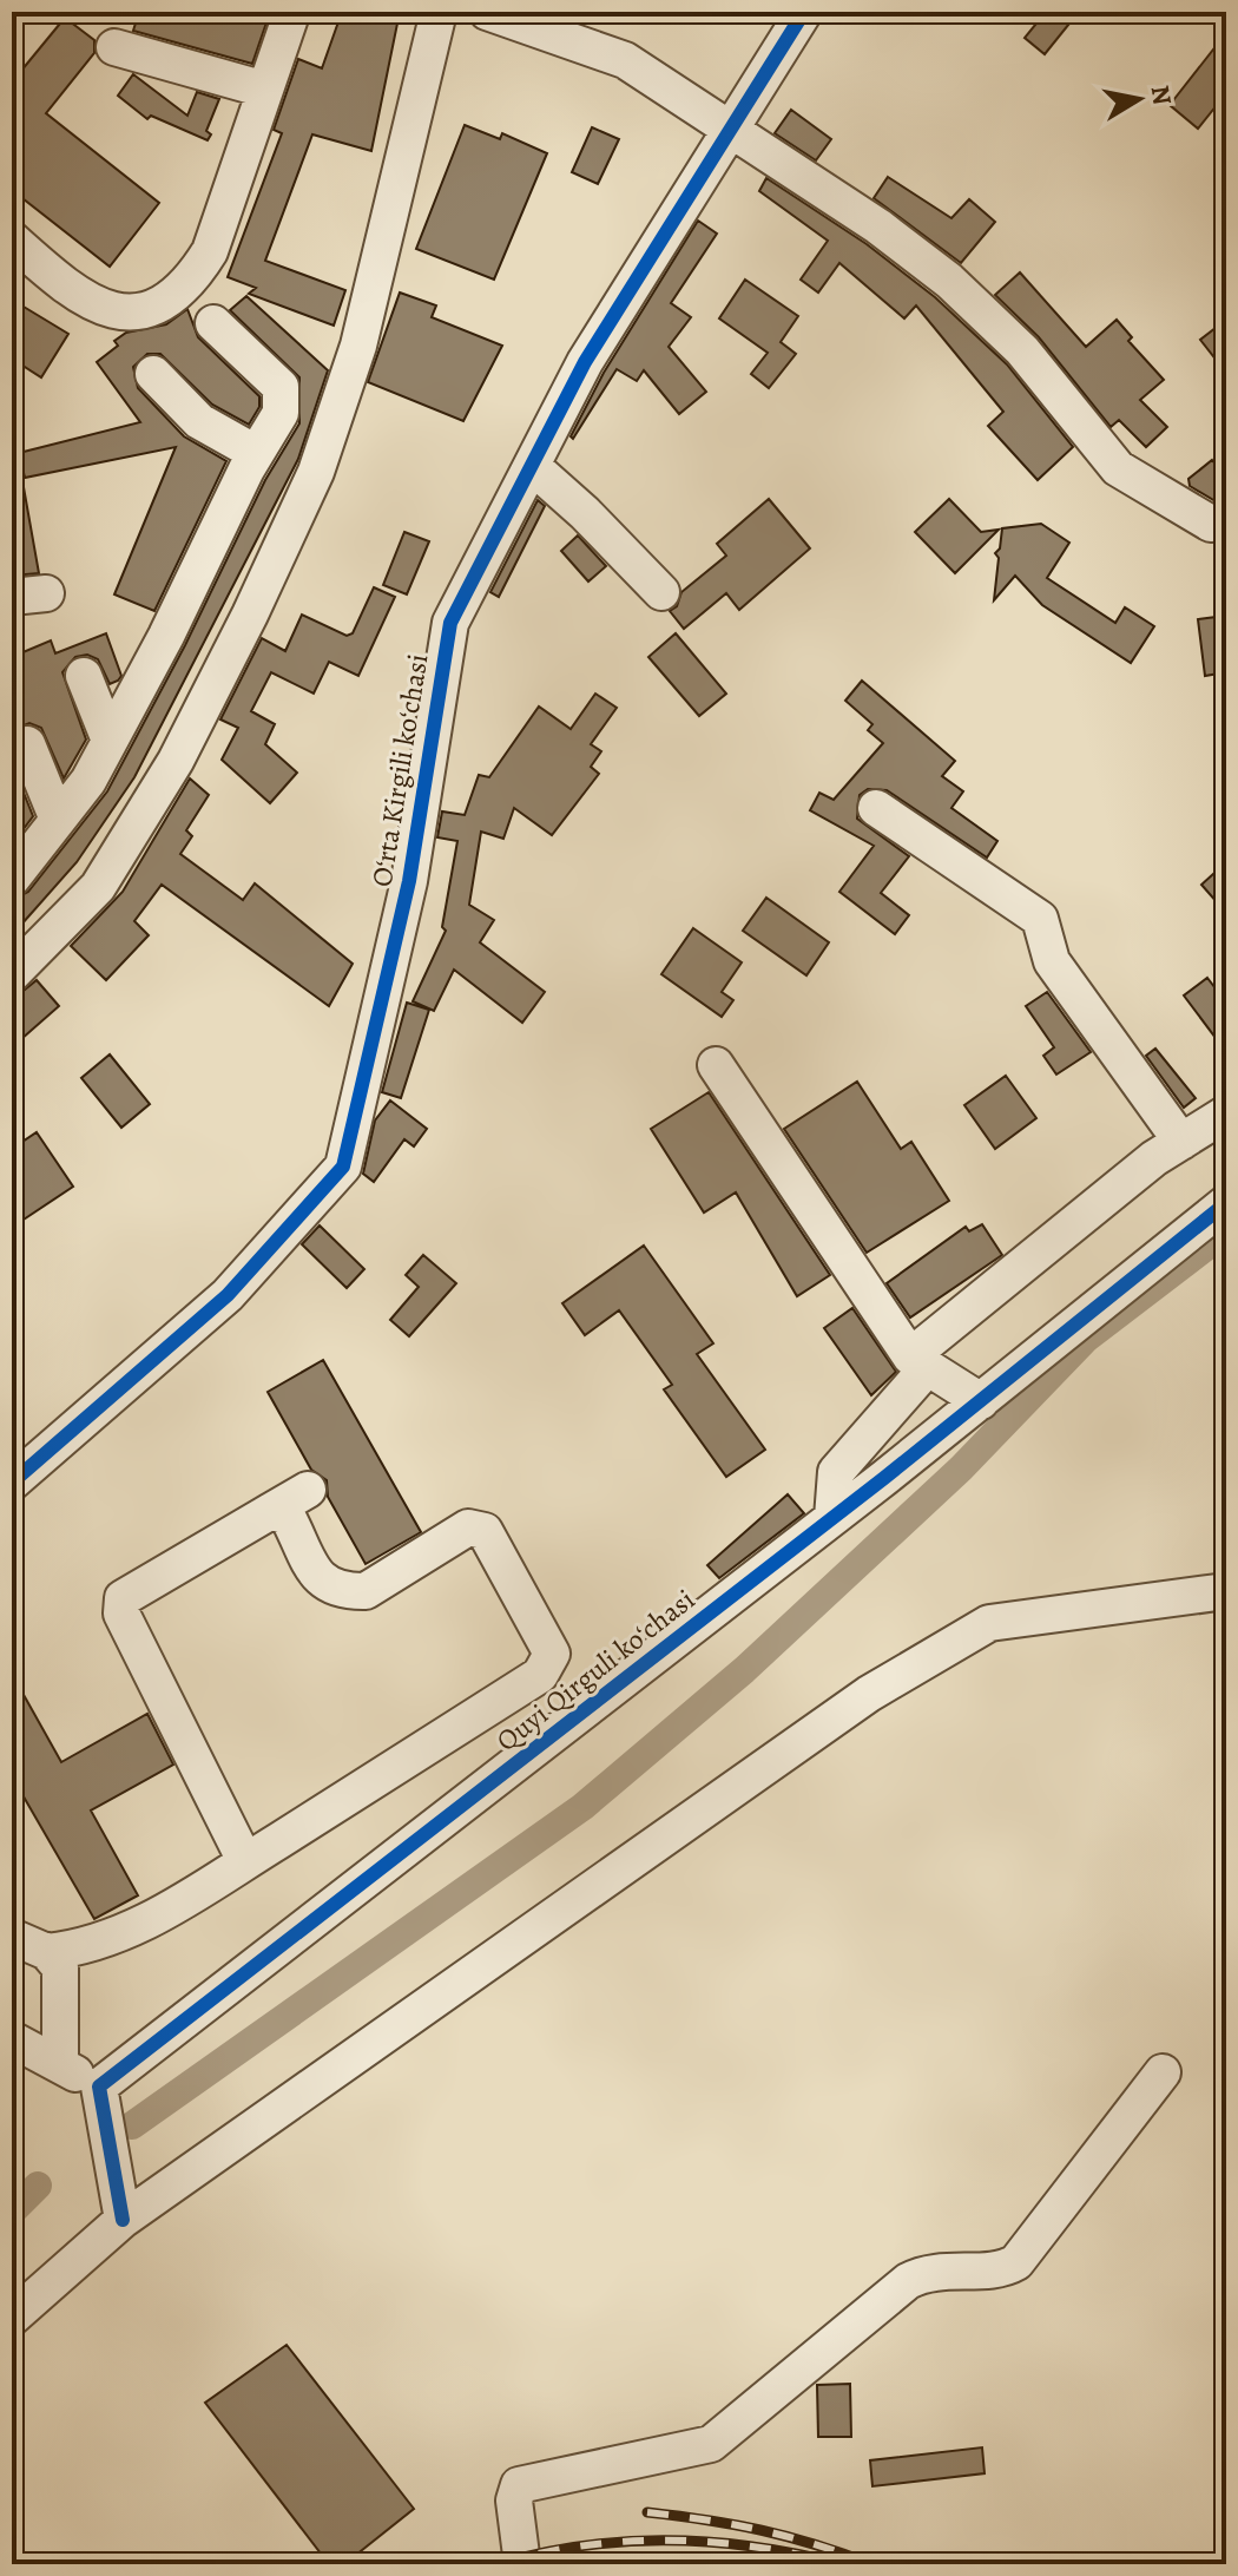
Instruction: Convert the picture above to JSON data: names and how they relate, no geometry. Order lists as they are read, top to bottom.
{
  "streets": {
    "street": ["Oʻrta Kirgili koʻchasi", "Quyi Qirguli koʻchasi"]
  },
  "north": "right"
}
